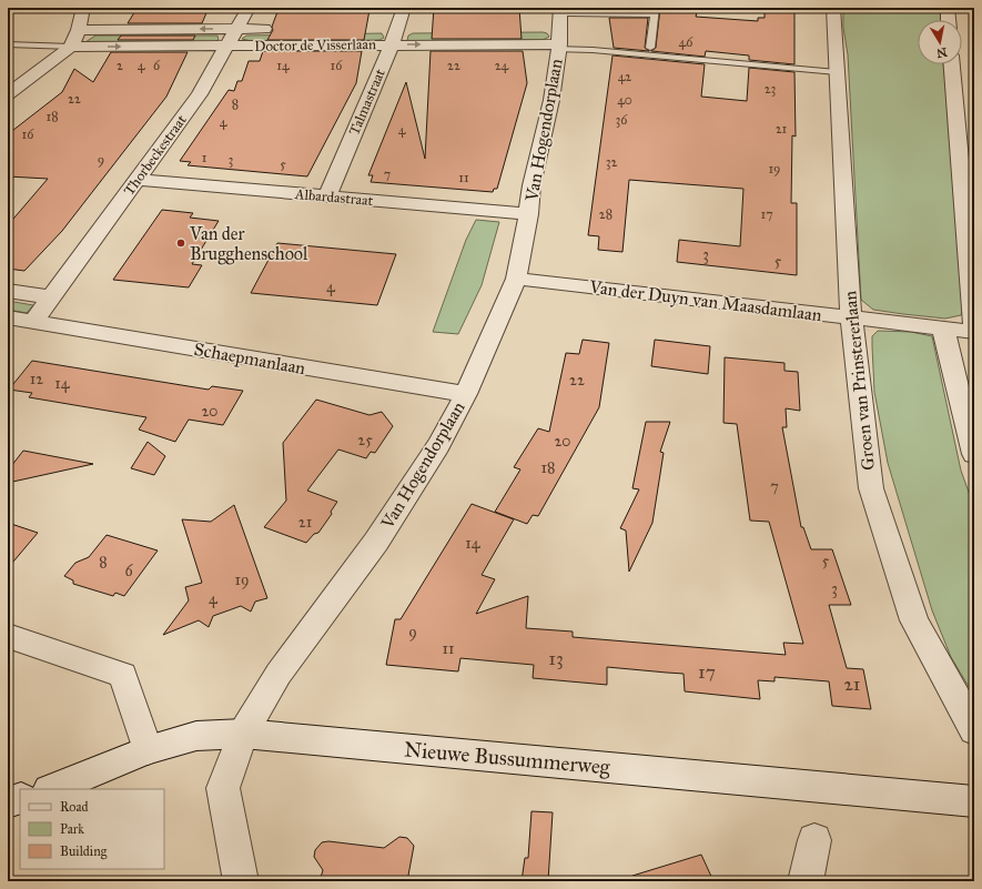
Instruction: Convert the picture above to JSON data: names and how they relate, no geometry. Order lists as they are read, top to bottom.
{
  "streets": {
    "street": [
      "Doctor de Visserlaan",
      "Talmastraat",
      "Van Hogendorplaan",
      "Thorbeckestraat",
      "Albardastraat",
      "Van der Duyn van Maasdamlaan",
      "Schaepmanlaan",
      "Groen van Prinstererlaan",
      "Nieuwe Bussummerweg"
    ]
  },
  "crossings": [
    ["Doctor de Visserlaan", "Talmastraat"],
    ["Doctor de Visserlaan", "Van Hogendorplaan"],
    ["Doctor de Visserlaan", "Thorbeckestraat"],
    ["Talmastraat", "Albardastraat"],
    ["Van Hogendorplaan", "Albardastraat"],
    ["Van Hogendorplaan", "Van der Duyn van Maasdamlaan"],
    ["Van Hogendorplaan", "Schaepmanlaan"],
    ["Van Hogendorplaan", "Nieuwe Bussummerweg"],
    ["Thorbeckestraat", "Albardastraat"],
    ["Van der Duyn van Maasdamlaan", "Groen van Prinstererlaan"]
  ],
  "places": ["Van der Brugghenschool"],
  "house_numbers": [
    "46",
    "2",
    "4",
    "6",
    "14",
    "16",
    "22",
    "24",
    "42",
    "23",
    "22",
    "40",
    "8",
    "18",
    "36",
    "4",
    "21",
    "4",
    "16",
    "1",
    "9",
    "3",
    "32",
    "5",
    "19",
    "7",
    "11",
    "28",
    "17",
    "3",
    "5",
    "4",
    "12",
    "22",
    "14",
    "20",
    "25",
    "20",
    "18",
    "7",
    "21",
    "14",
    "5",
    "8",
    "6",
    "19",
    "3",
    "4",
    "9",
    "11",
    "13",
    "17",
    "21"
  ],
  "legend": ["Road", "Park", "Building"],
  "north": "bottom"
}
